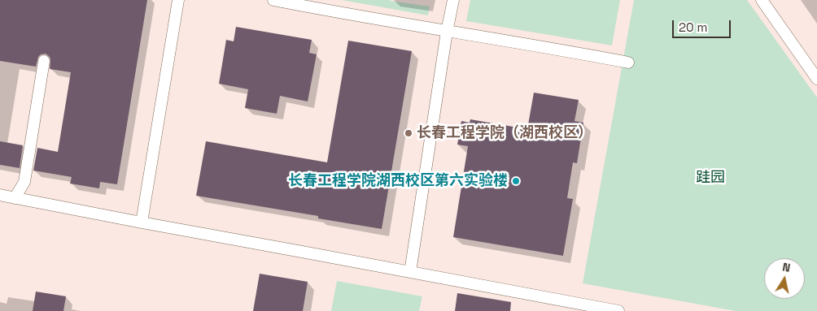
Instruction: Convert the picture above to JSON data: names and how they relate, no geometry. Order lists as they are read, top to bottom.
{
  "parks": ["跬园"],
  "places": ["长春工程学院（湖西校区）", "长春工程学院湖西校区第六实验楼"],
  "scale_bar": "20 m",
  "north": "top"
}
